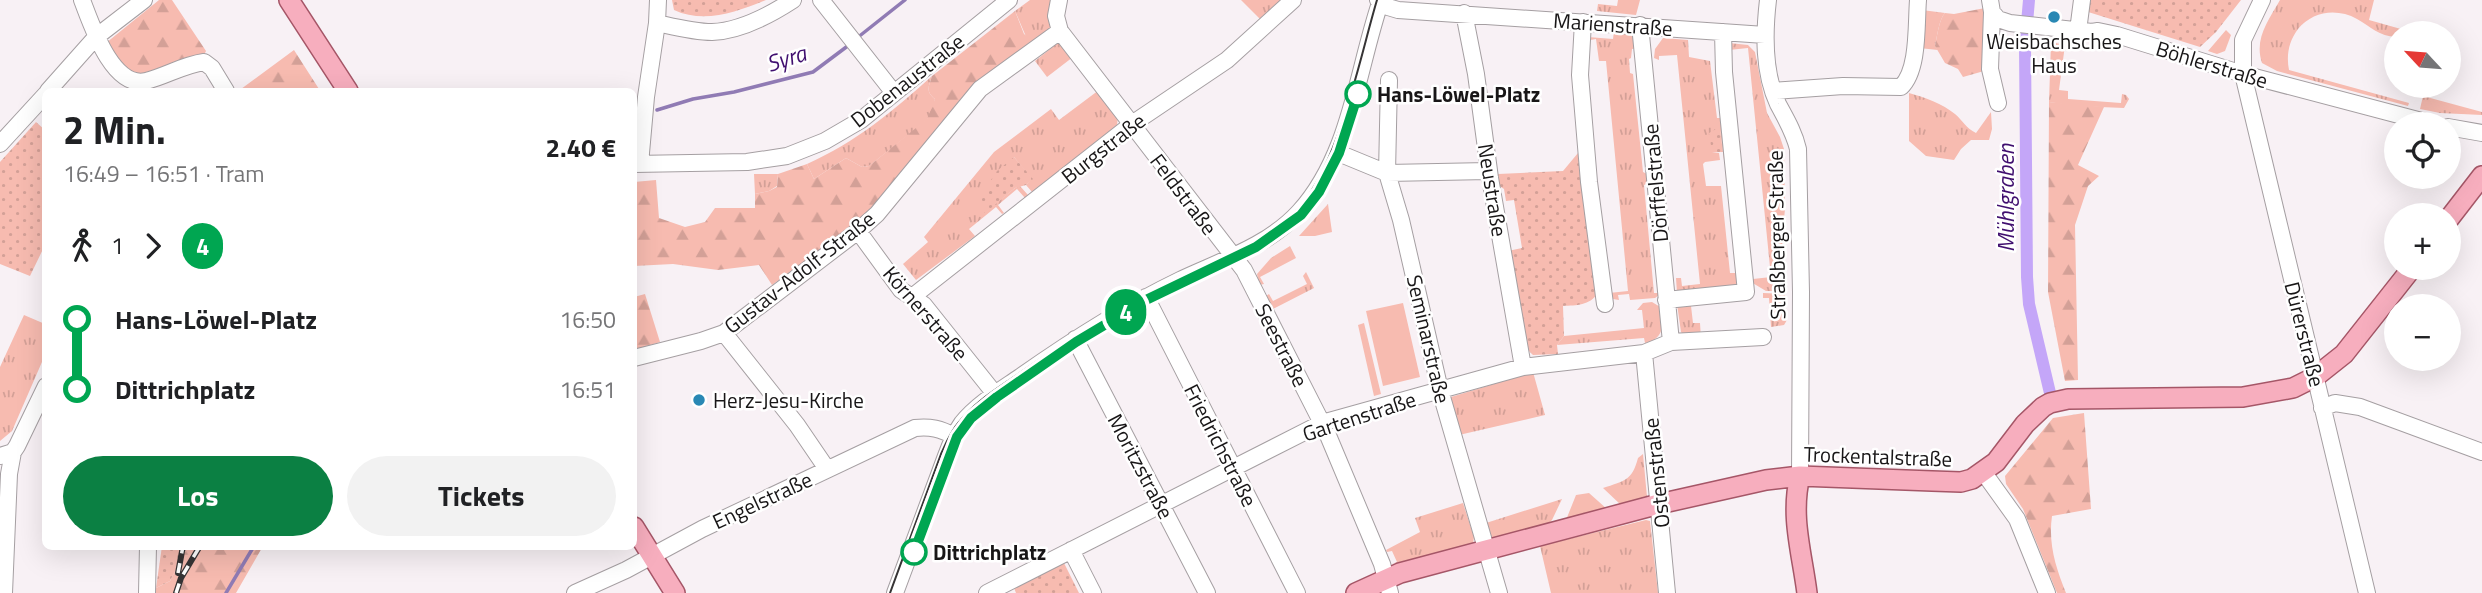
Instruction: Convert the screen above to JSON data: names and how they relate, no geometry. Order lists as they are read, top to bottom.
{
  "streets": {
    "main road": ["Straßberger Straße", "Trockentalstraße"],
    "street": [
      "Marienstraße",
      "Böhlerstraße",
      "Dobenaustraße",
      "Burgstraße",
      "Dörffelstraße",
      "Neustraße",
      "Feldstraße",
      "Gustav-Adolf-Straße",
      "Körnerstraße",
      "Dürerstraße",
      "Seminarstraße",
      "Seestraße",
      "Gartenstraße",
      "Friedrichstraße",
      "Moritzstraße",
      "Ostenstraße",
      "Engelstraße"
    ]
  },
  "crossings": [
    ["Marienstraße", "Dörffelstraße"],
    ["Marienstraße", "Neustraße"],
    ["Marienstraße", "Straßberger Straße"],
    ["Böhlerstraße", "Dürerstraße"],
    ["Burgstraße", "Feldstraße"],
    ["Burgstraße", "Körnerstraße"],
    ["Dörffelstraße", "Straßberger Straße"],
    ["Dörffelstraße", "Gartenstraße"],
    ["Neustraße", "Gartenstraße"],
    ["Feldstraße", "Gustav-Adolf-Straße"],
    ["Feldstraße", "Seestraße"],
    ["Straßberger Straße", "Trockentalstraße"],
    ["Gustav-Adolf-Straße", "Körnerstraße"],
    ["Seminarstraße", "Gartenstraße"],
    ["Seminarstraße", "Trockentalstraße"],
    ["Seestraße", "Gartenstraße"],
    ["Seestraße", "Trockentalstraße"],
    ["Gartenstraße", "Friedrichstraße"],
    ["Gartenstraße", "Moritzstraße"],
    ["Gartenstraße", "Ostenstraße"],
    ["Trockentalstraße", "Ostenstraße"]
  ],
  "water": ["Syra", "Mühlgraben"],
  "places": [
    "Weisbachsches Haus",
    "Hans-Löwel-Platz",
    "Herz-Jesu-Kirche",
    "Dittrichplatz"
  ],
  "lines": ["tram line 4"],
  "north": "top left",
  "page": {
    "on_map": "4",
    "map_buttons": ["+", "−"],
    "heading": ["2 Min.", "16:49 – 16:51 · Tram", "2.40 €"],
    "legs": ["1", "4"],
    "list": [
      {
        "name": "Hans-Löwel-Platz",
        "value": "16:50"
      },
      {
        "name": "Dittrichplatz",
        "value": "16:51"
      }
    ],
    "buttons": ["Los", "Tickets"]
  }
}
